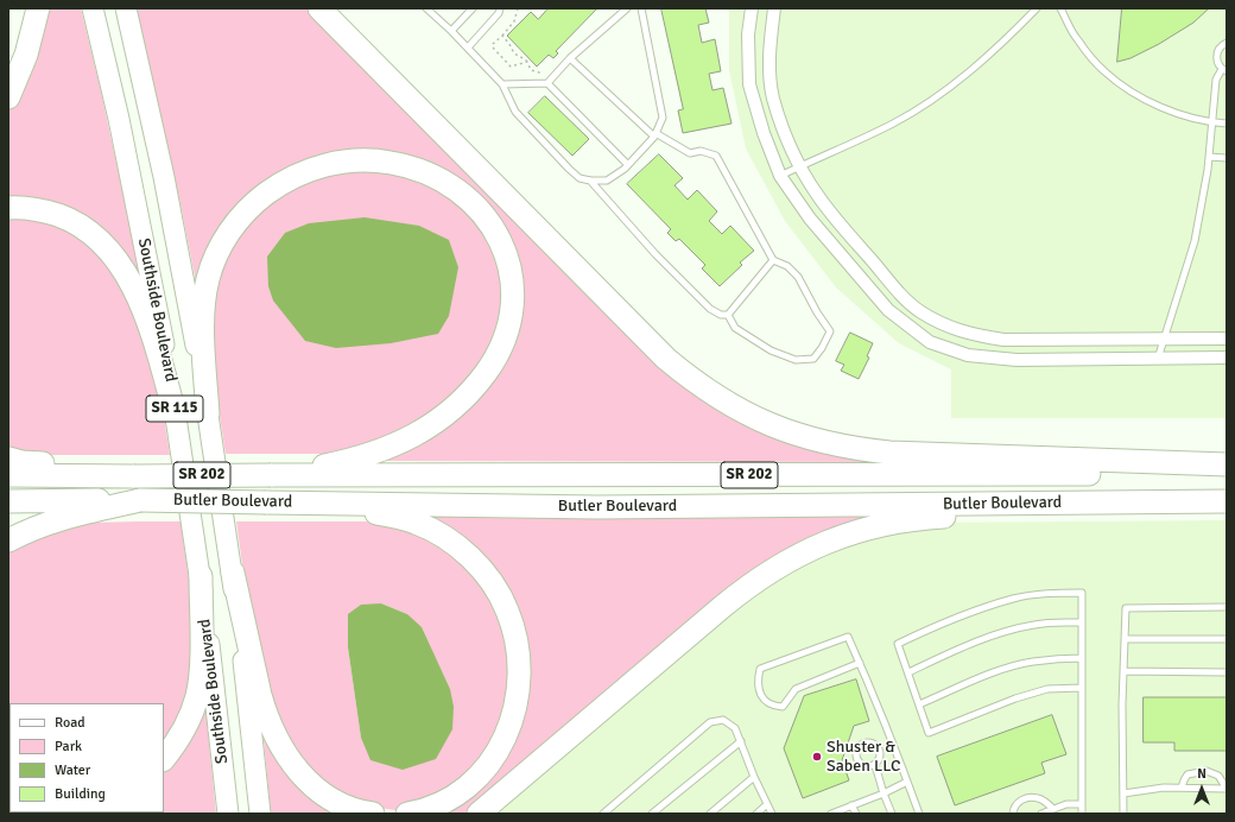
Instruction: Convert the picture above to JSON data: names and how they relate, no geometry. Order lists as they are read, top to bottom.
{
  "streets": {
    "highway": [
      "Southside Boulevard",
      "SR 115",
      "SR 202",
      "Butler Boulevard"
    ]
  },
  "places": ["Shuster & Saben LLC"],
  "legend": [
    "Road",
    "Park",
    "Water",
    "Building"
  ],
  "north": "top"
}
